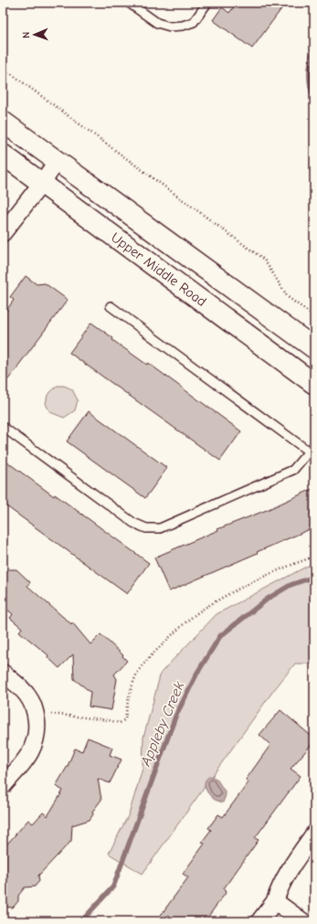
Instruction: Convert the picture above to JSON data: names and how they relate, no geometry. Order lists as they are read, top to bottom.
{
  "streets": {
    "main road": ["Upper Middle Road"]
  },
  "water": ["Appleby Creek"],
  "north": "left"
}
